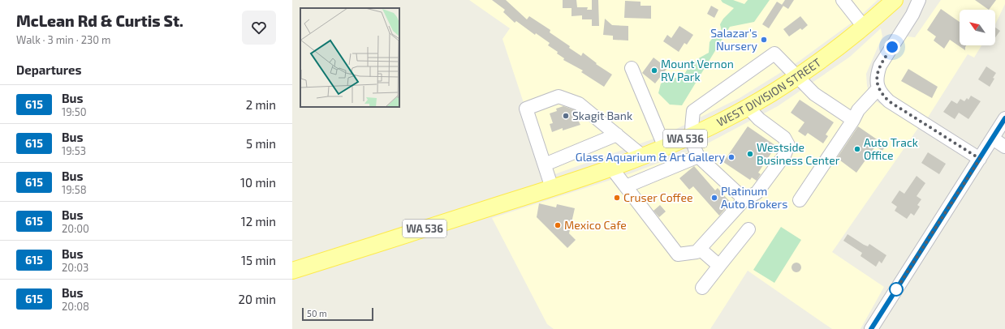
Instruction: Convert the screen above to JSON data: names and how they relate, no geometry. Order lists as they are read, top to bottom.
{
  "streets": {
    "main road": ["WEST DIVISION STREET", "WA 536"]
  },
  "crossings": [
    ["WEST DIVISION STREET", "WA 536"]
  ],
  "places": [
    "Salazar's Nursery",
    "Mount Vernon RV Park",
    "Skagit Bank",
    "Auto Track Office",
    "Westside Business Center",
    "Glass Aquarium & Art Gallery",
    "Cruser Coffee",
    "Platinum Auto Brokers",
    "Mexico Cafe"
  ],
  "lines": ["bus line 615"],
  "scale_bar": "50 m",
  "north": "top left",
  "page": {
    "heading": [
      ["McLean Rd & Curtis St.", "Walk · 3 min · 230 m"],
      "Departures"
    ],
    "list": [
      {
        "mark": "615",
        "name": "Bus",
        "note": "19:50",
        "value": "2 min"
      },
      {
        "mark": "615",
        "name": "Bus",
        "note": "19:53",
        "value": "5 min"
      },
      {
        "mark": "615",
        "name": "Bus",
        "note": "19:58",
        "value": "10 min"
      },
      {
        "mark": "615",
        "name": "Bus",
        "note": "20:00",
        "value": "12 min"
      },
      {
        "mark": "615",
        "name": "Bus",
        "note": "20:03",
        "value": "15 min"
      },
      {
        "mark": "615",
        "name": "Bus",
        "note": "20:08",
        "value": "20 min"
      }
    ],
    "scale": "50 m"
  }
}
